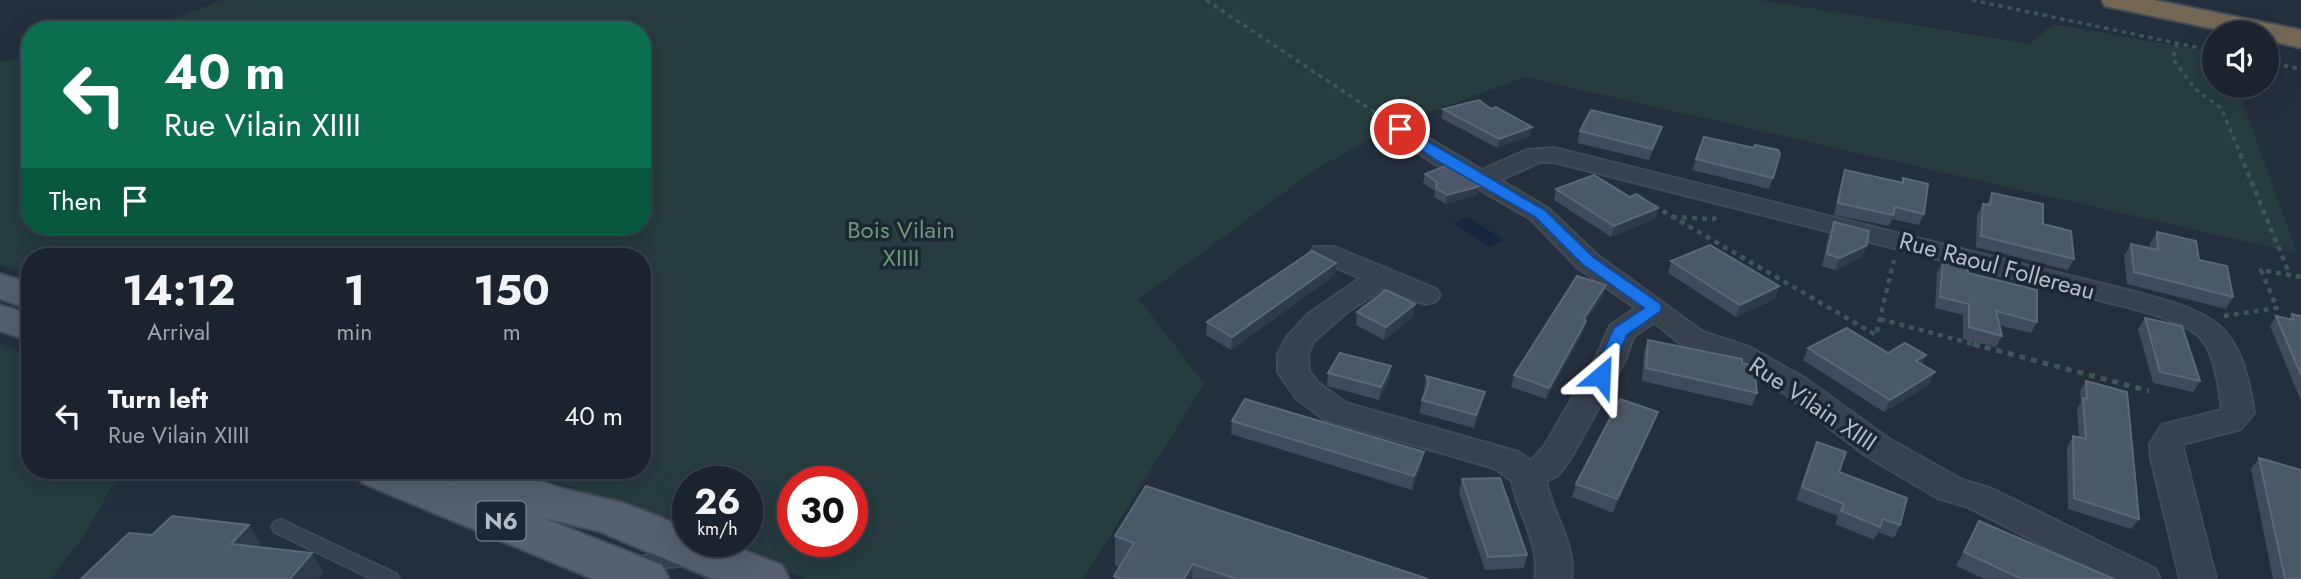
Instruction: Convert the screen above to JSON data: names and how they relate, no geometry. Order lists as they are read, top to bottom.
{
  "streets": {
    "main road": ["N6"],
    "street": ["Rue Raoul Follereau", "Rue Vilain XIIII"]
  },
  "crossings": [
    ["Rue Raoul Follereau", "Rue Vilain XIIII"]
  ],
  "parks": ["Bois Vilain XIIII"],
  "page": {
    "turn": ["40 m", "Rue Vilain XIIII"],
    "then": "Then",
    "eta": [
      "14:12",
      "Arrival",
      "1",
      "min",
      "150",
      "m"
    ],
    "list": [
      {
        "name": "Turn left",
        "note": "Rue Vilain XIIII",
        "value": "40 m"
      }
    ],
    "speed": "26 km/h",
    "limit": "30"
  }
}
